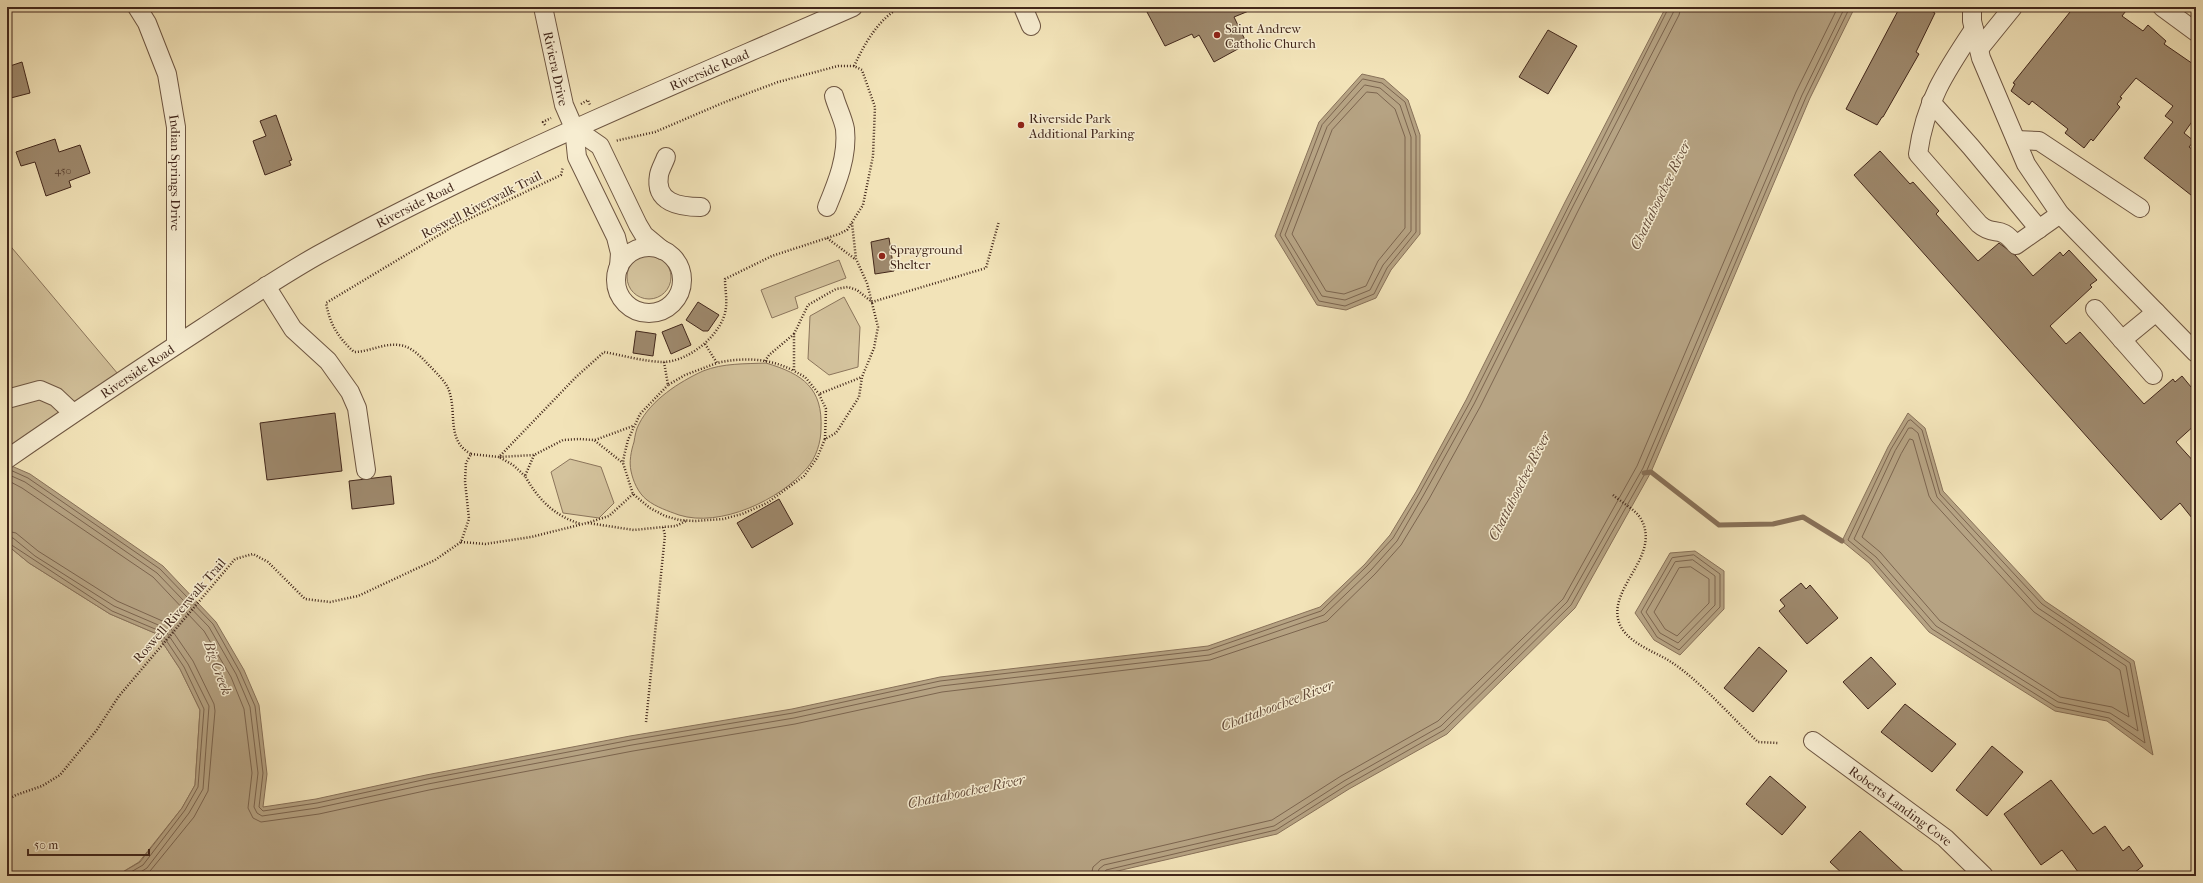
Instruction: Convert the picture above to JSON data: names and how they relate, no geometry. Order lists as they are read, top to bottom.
{
  "streets": {
    "street": [
      "Riviera Drive",
      "Riverside Road",
      "Indian Springs Drive",
      "Roberts Landing Cove"
    ],
    "path": ["Roswell Riverwalk Trail"]
  },
  "crossings": [
    ["Riviera Drive", "Riverside Road"],
    ["Riverside Road", "Indian Springs Drive"]
  ],
  "water": ["Chattahoochee River", "Big Creek"],
  "places": ["Saint Andrew Catholic Church", "Riverside Park Additional Parking", "Sprayground Shelter"],
  "house_numbers": ["450"],
  "scale_bar": "50 m"
}
